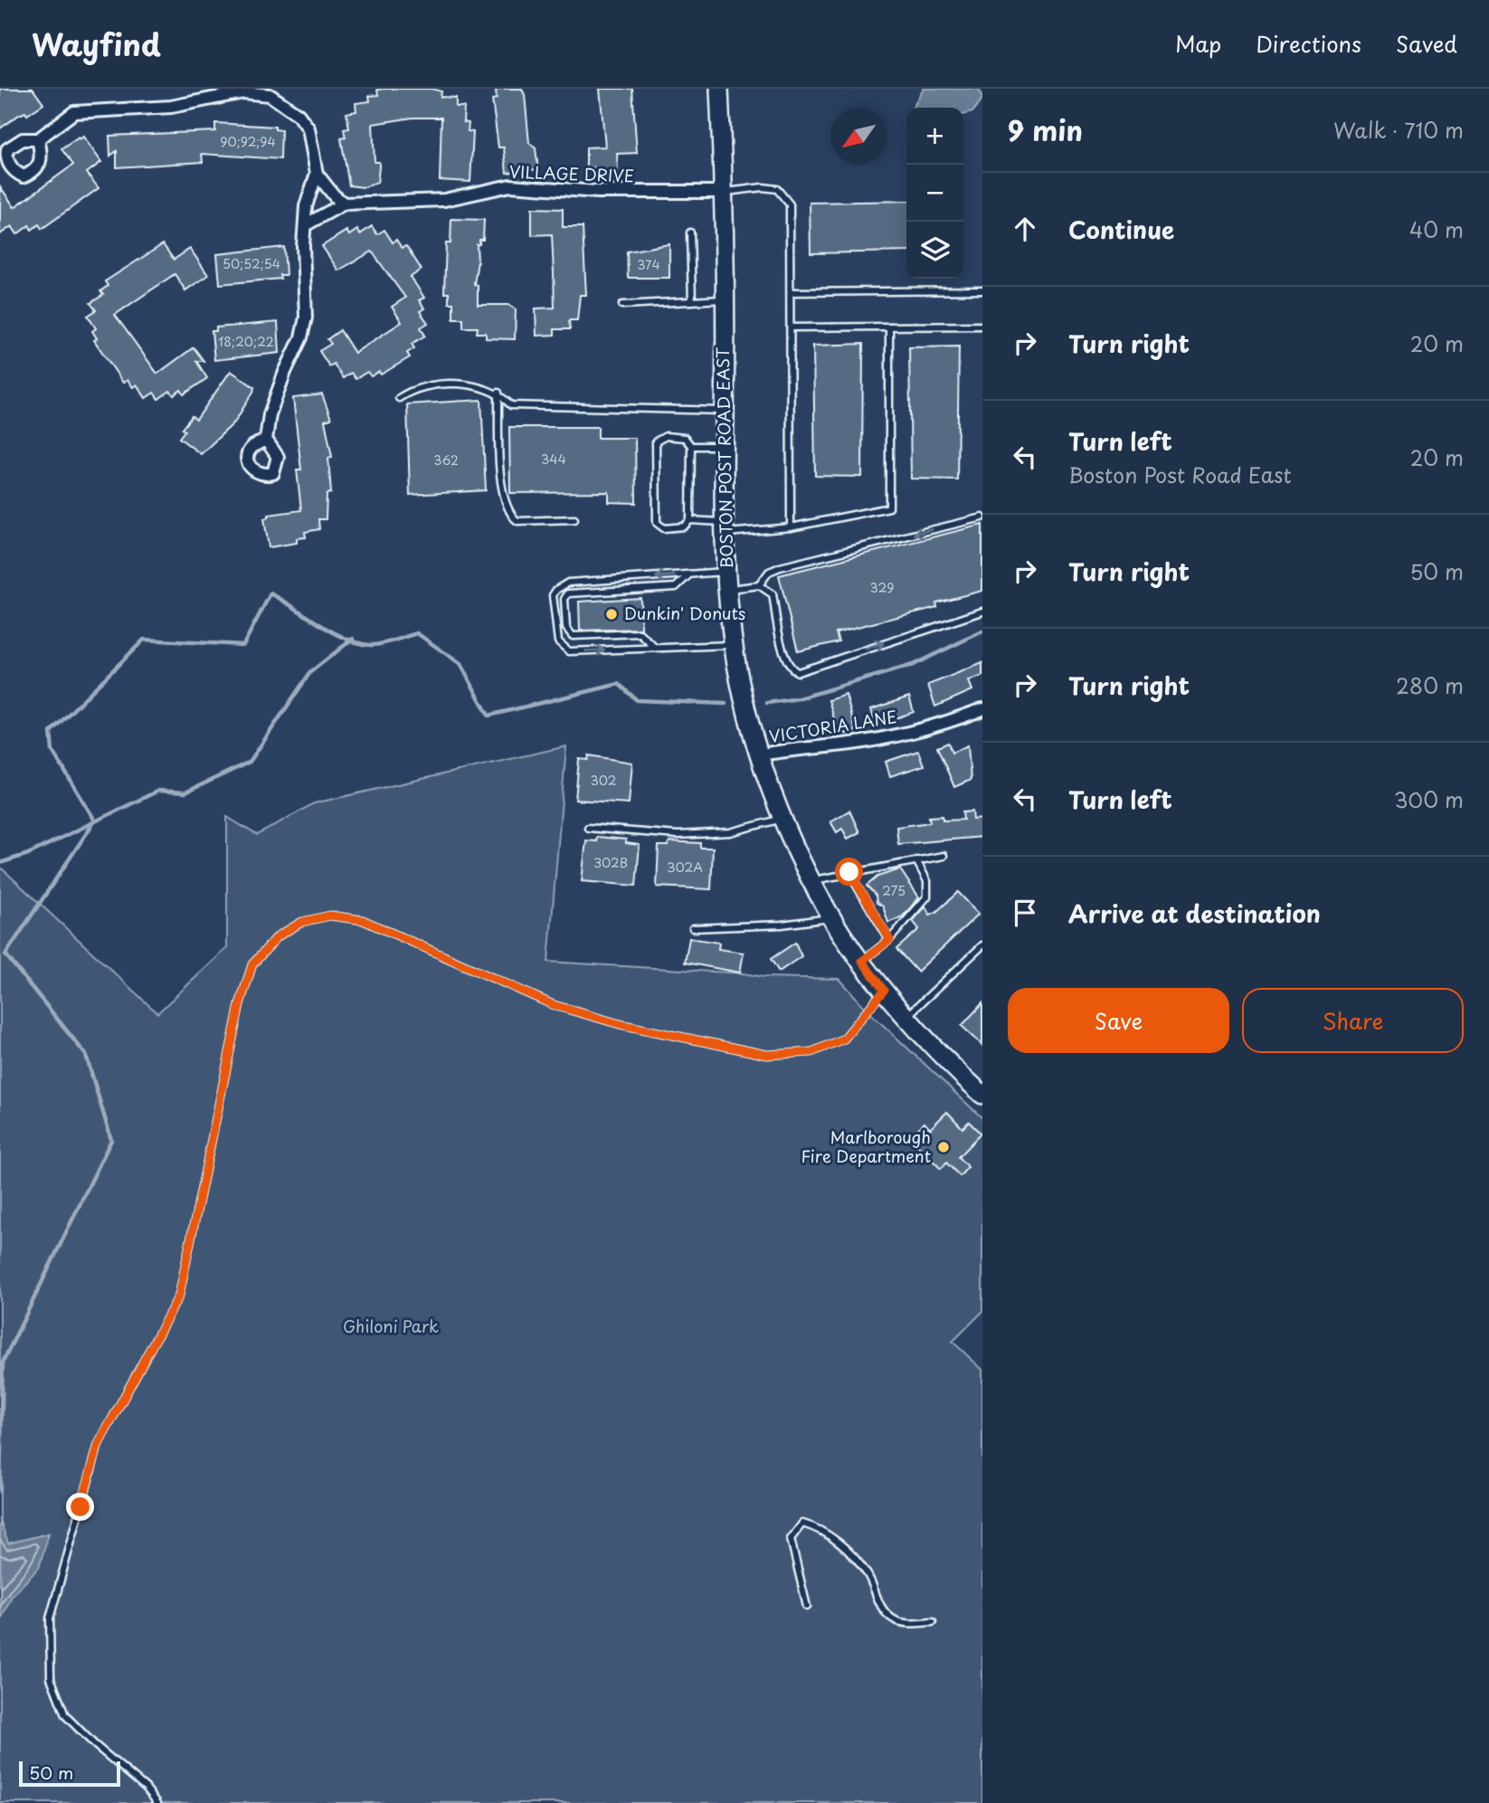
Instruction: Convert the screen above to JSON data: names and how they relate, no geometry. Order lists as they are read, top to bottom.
{
  "streets": {
    "main road": ["BOSTON POST ROAD EAST"],
    "street": ["VILLAGE DRIVE", "VICTORIA LANE"]
  },
  "crossings": [
    ["VILLAGE DRIVE", "BOSTON POST ROAD EAST"],
    ["BOSTON POST ROAD EAST", "VICTORIA LANE"]
  ],
  "parks": ["Ghiloni Park"],
  "places": ["Dunkin' Donuts", "Marlborough Fire Department"],
  "house_numbers": [
    "90;92;94",
    "50;52;54",
    "374",
    "18;20;22",
    "344",
    "362",
    "329",
    "302",
    "302B",
    "302A",
    "275"
  ],
  "scale_bar": "50 m",
  "north": "bottom left",
  "page": {
    "header": "Wayfind",
    "nav": ["Map", "Directions", "Saved"],
    "heading": ["9 min", "Walk · 710 m"],
    "map_buttons": ["+", "−"],
    "list": [
      ["Continue", "40 m"],
      ["Turn right", "20 m"],
      ["Turn left", "Boston Post Road East", "20 m"],
      ["Turn right", "50 m"],
      ["Turn right", "280 m"],
      ["Turn left", "300 m"],
      "Arrive at destination"
    ],
    "buttons": ["Save", "Share"],
    "scale": "50 m"
  }
}
